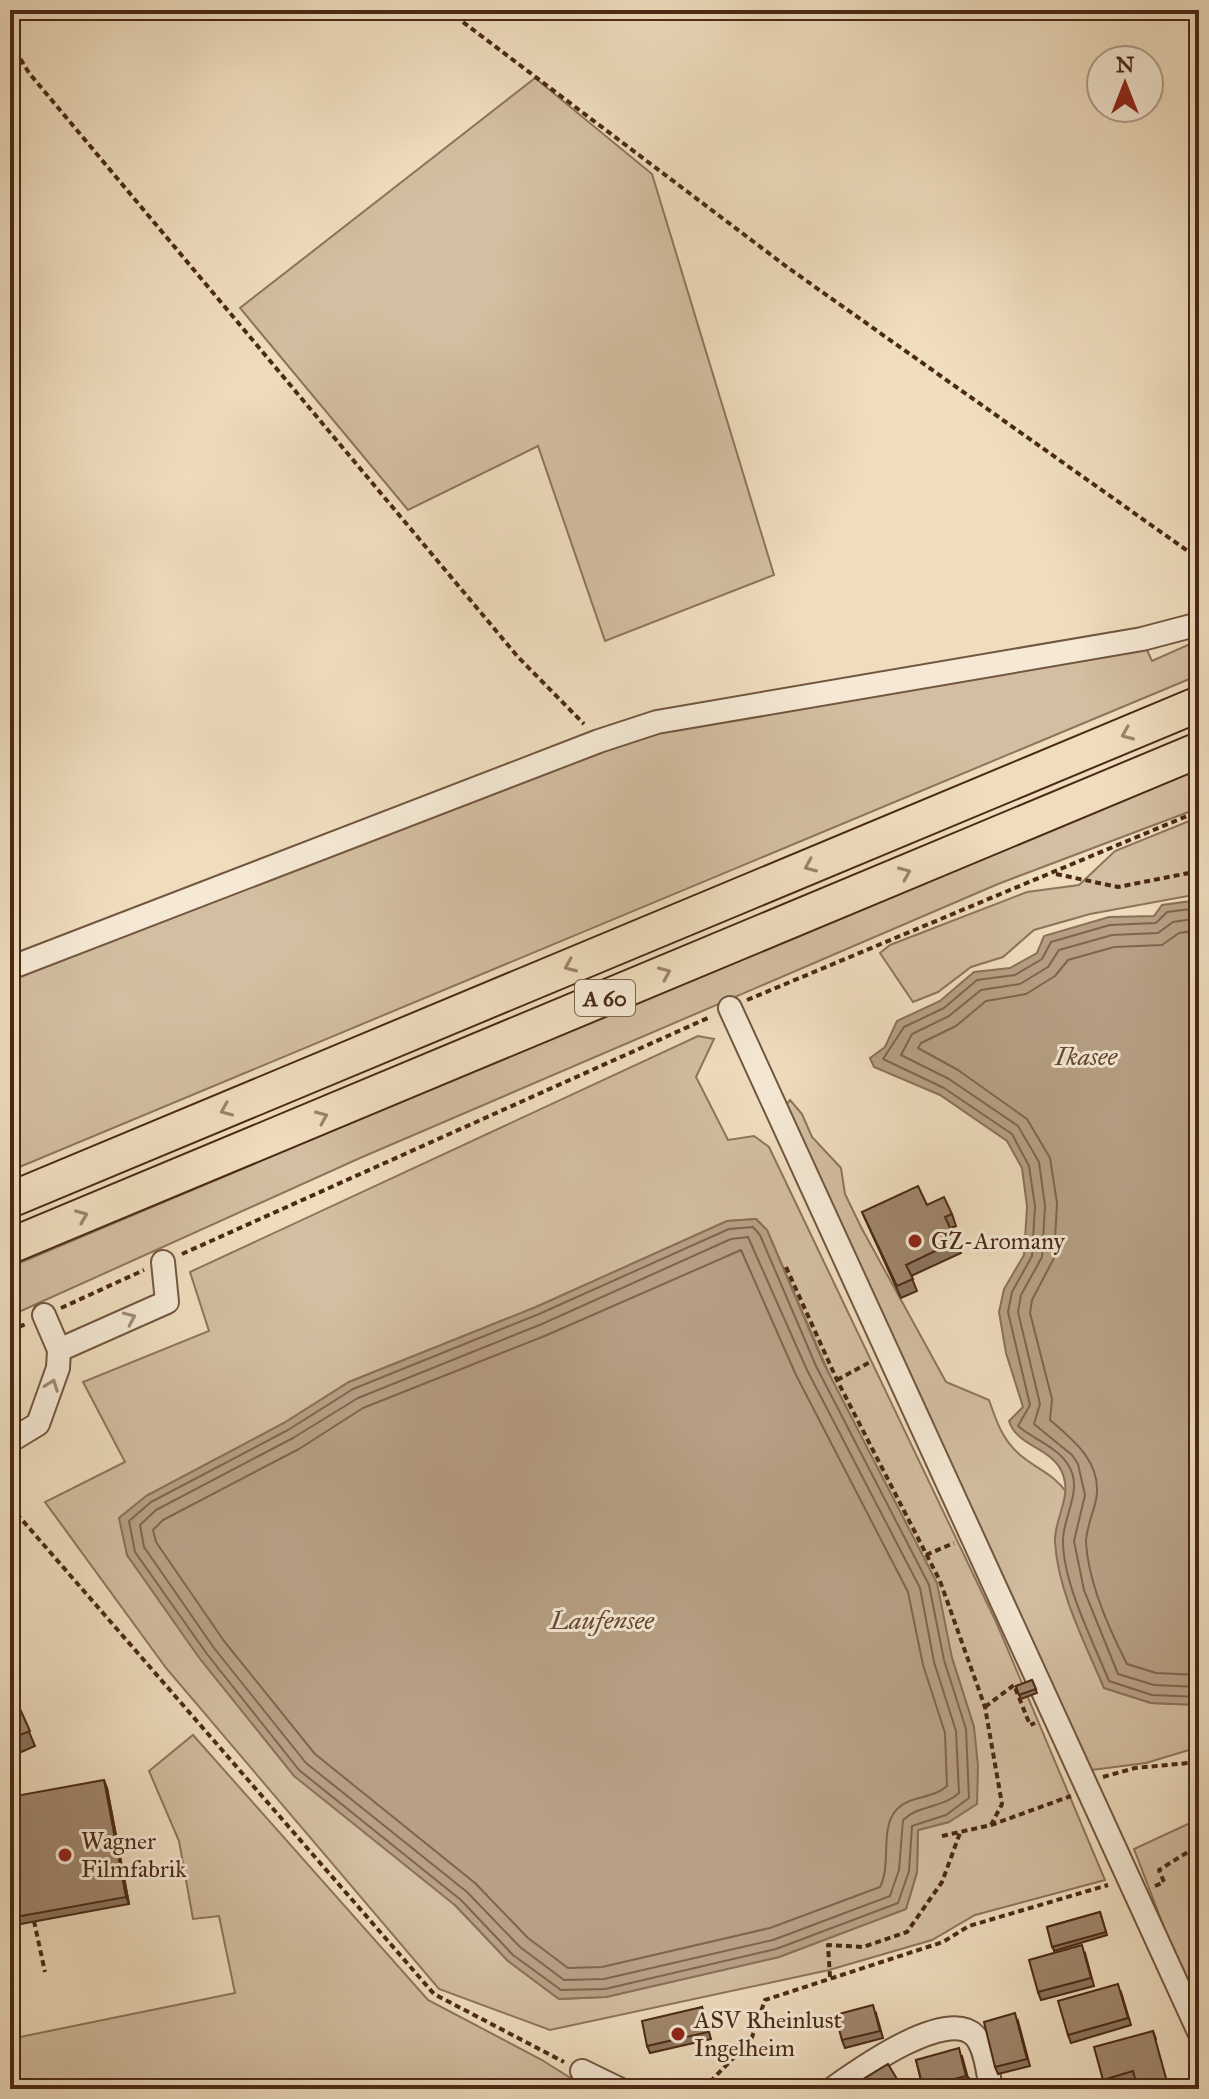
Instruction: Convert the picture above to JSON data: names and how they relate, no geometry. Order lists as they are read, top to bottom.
{
  "streets": {
    "highway": ["A 60"]
  },
  "water": ["Ikasee", "Laufensee"],
  "places": ["GZ-Aromany", "Wagner Filmfabrik", "ASV Rheinlust Ingelheim"],
  "north": "top"
}
